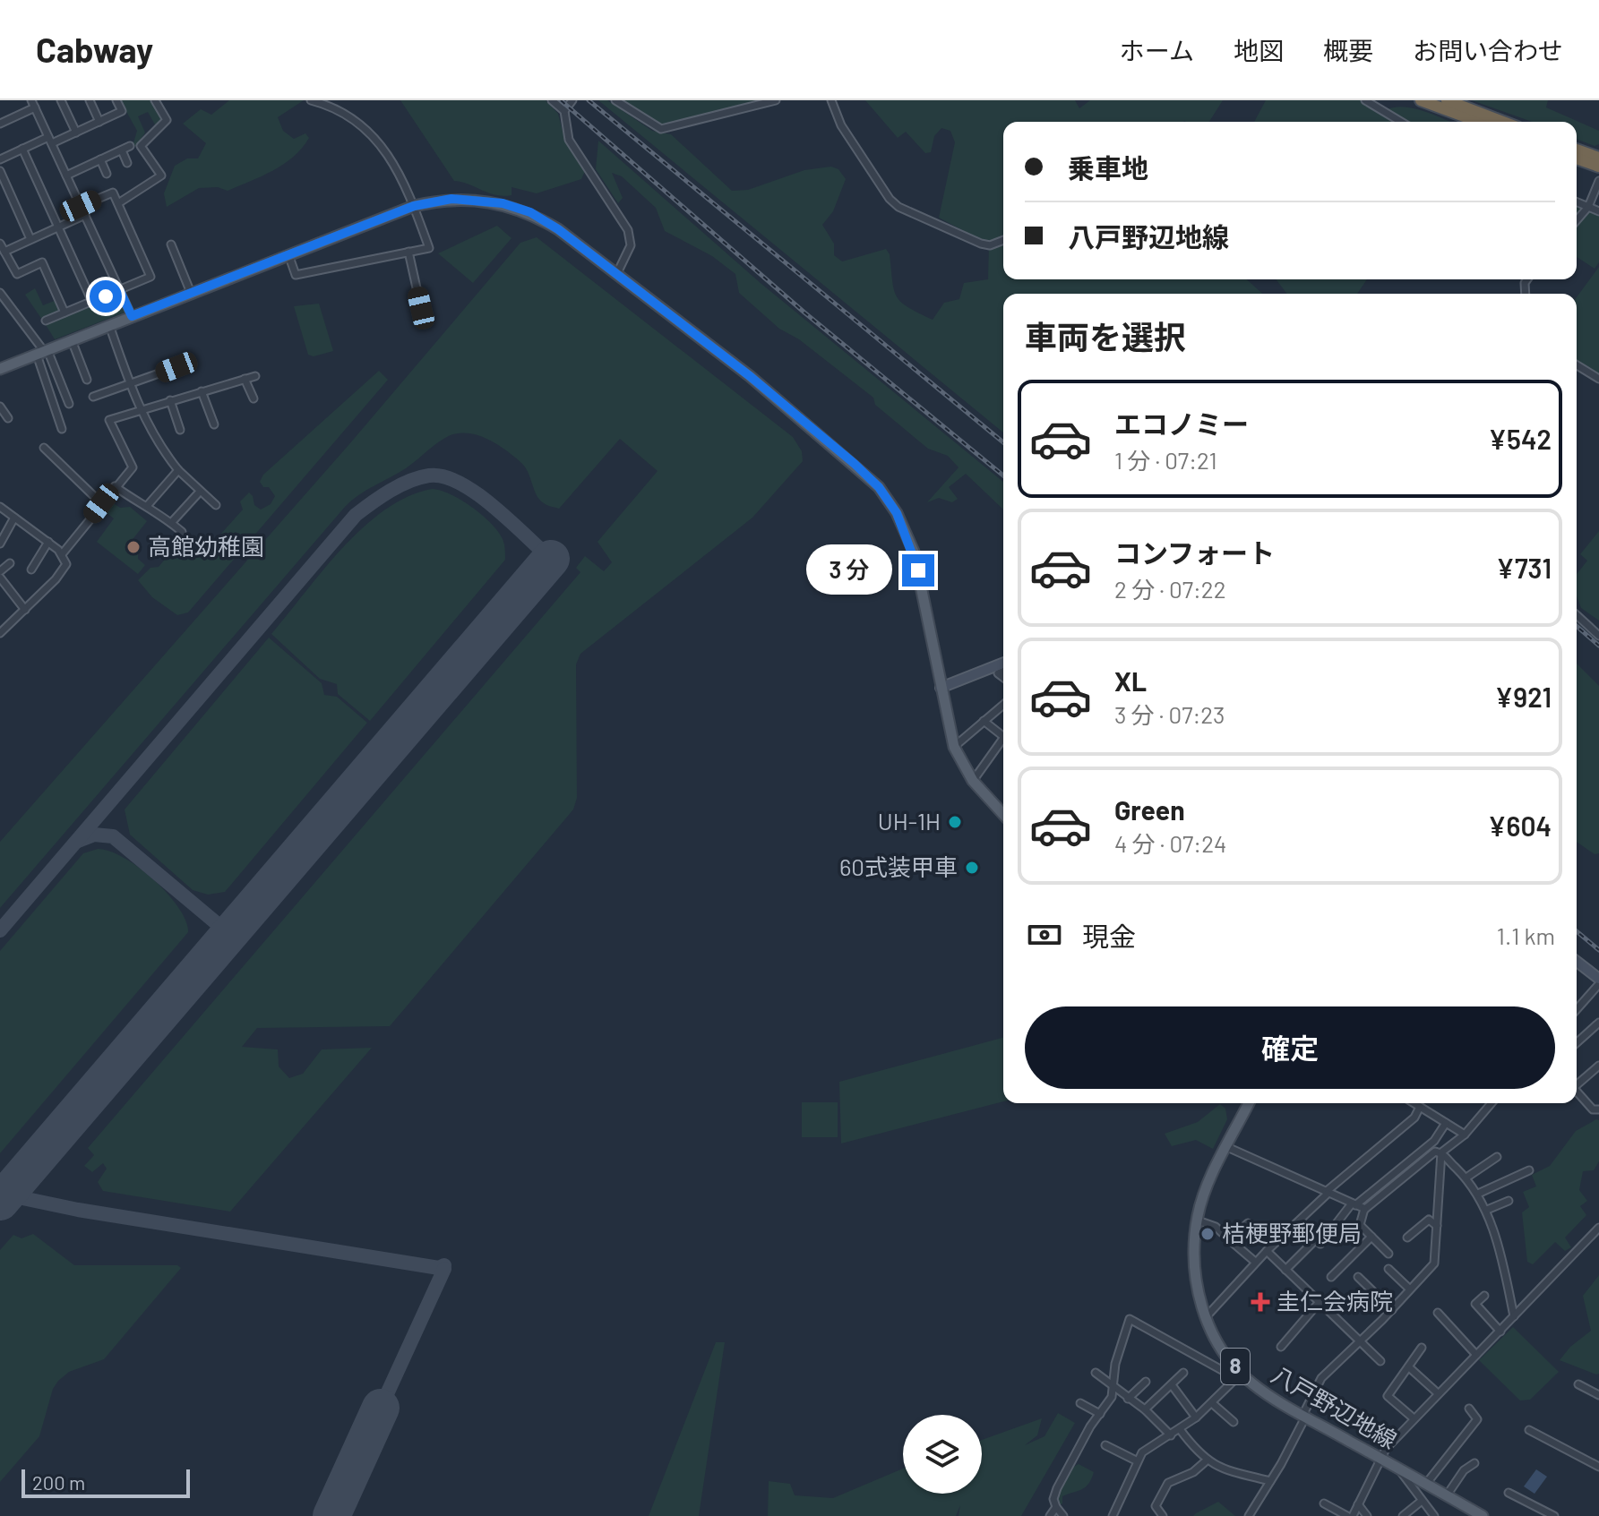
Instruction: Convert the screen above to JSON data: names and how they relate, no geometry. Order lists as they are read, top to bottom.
{
  "streets": {
    "main road": ["8", "八戸野辺地線"]
  },
  "places": {
    "other": [
      "高館幼稚園",
      "UH-1H",
      "60式装甲車",
      "桔梗野郵便局"
    ],
    "health": ["圭仁会病院"]
  },
  "scale_bar": "200 m",
  "page": {
    "header": "Cabway",
    "nav": [
      "ホーム",
      "地図",
      "概要",
      "お問い合わせ"
    ],
    "banner": ["乗車地", "八戸野辺地線"],
    "heading": "車両を選択",
    "list": [
      {
        "name": "エコノミー",
        "note": "1 分 · 07:21",
        "value": "¥542"
      },
      {
        "name": "コンフォート",
        "note": "2 分 · 07:22",
        "value": "¥731"
      },
      {
        "name": "XL",
        "note": "3 分 · 07:23",
        "value": "¥921"
      },
      {
        "name": "Green",
        "note": "4 分 · 07:24",
        "value": "¥604"
      }
    ],
    "bubble": "3 分",
    "pay": ["現金", "1.1 km"],
    "buttons": "確定",
    "scale": "200 m"
  }
}
